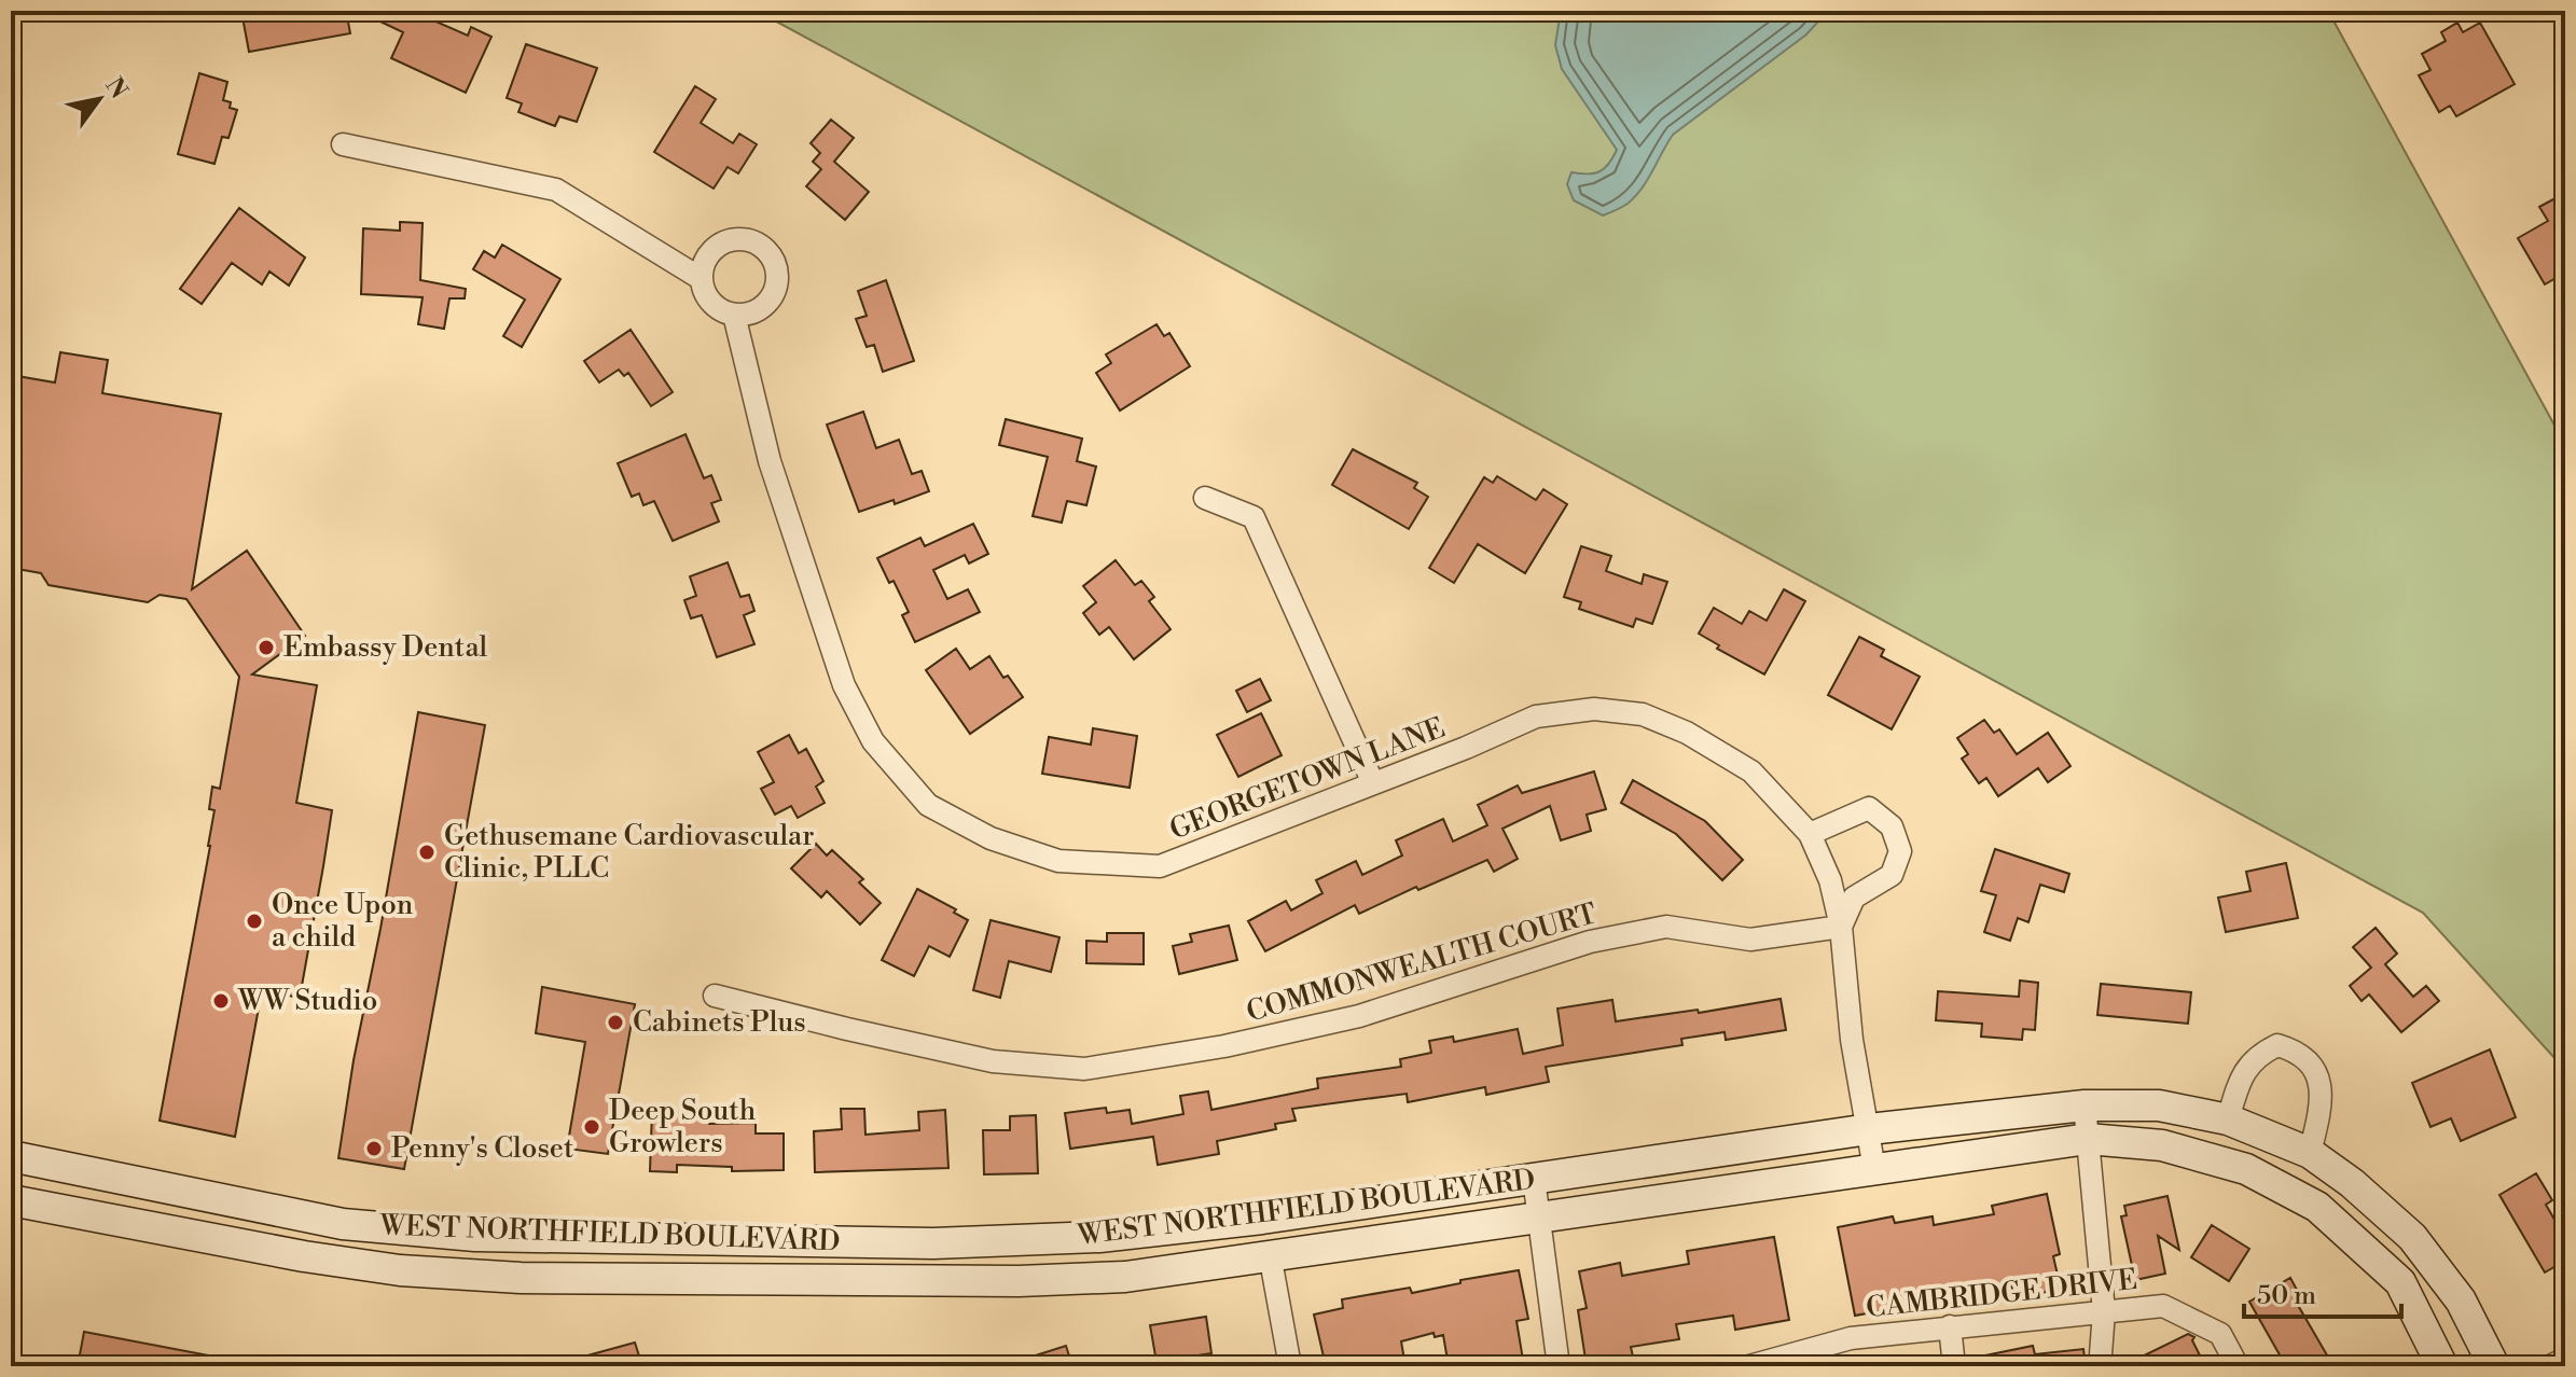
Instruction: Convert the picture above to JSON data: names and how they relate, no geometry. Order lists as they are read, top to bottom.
{
  "streets": {
    "main road": ["WEST NORTHFIELD BOULEVARD"],
    "street": ["GEORGETOWN LANE", "COMMONWEALTH COURT", "CAMBRIDGE DRIVE"]
  },
  "crossings": [
    ["GEORGETOWN LANE", "COMMONWEALTH COURT"],
    ["GEORGETOWN LANE", "WEST NORTHFIELD BOULEVARD"]
  ],
  "places": [
    "Embassy Dental",
    "Gethusemane Cardiovascular Clinic, PLLC",
    "Once Upon a child",
    "WW Studio",
    "Cabinets Plus",
    "Deep South Growlers",
    "Penny's Closet"
  ],
  "scale_bar": "50 m",
  "north": "top right"
}
